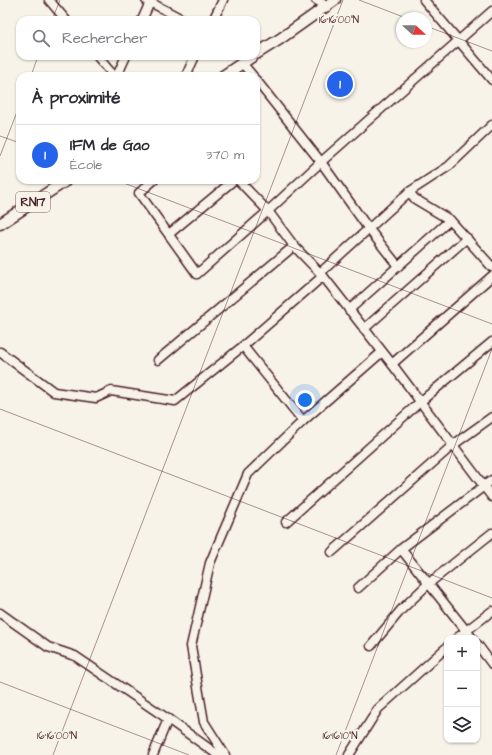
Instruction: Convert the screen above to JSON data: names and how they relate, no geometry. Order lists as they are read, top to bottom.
{
  "streets": {
    "main road": ["RN17"]
  },
  "north": "right",
  "page": {
    "search": "Rechercher",
    "pins": "1",
    "heading": "À proximité",
    "list": [
      {
        "mark": "1",
        "name": "IFM de Gao",
        "note": "École",
        "value": "370 m"
      }
    ],
    "map_buttons": ["+", "−"]
  },
  "coordinates": ["16°16'00\"N", "16°16'10\"N"]
}
